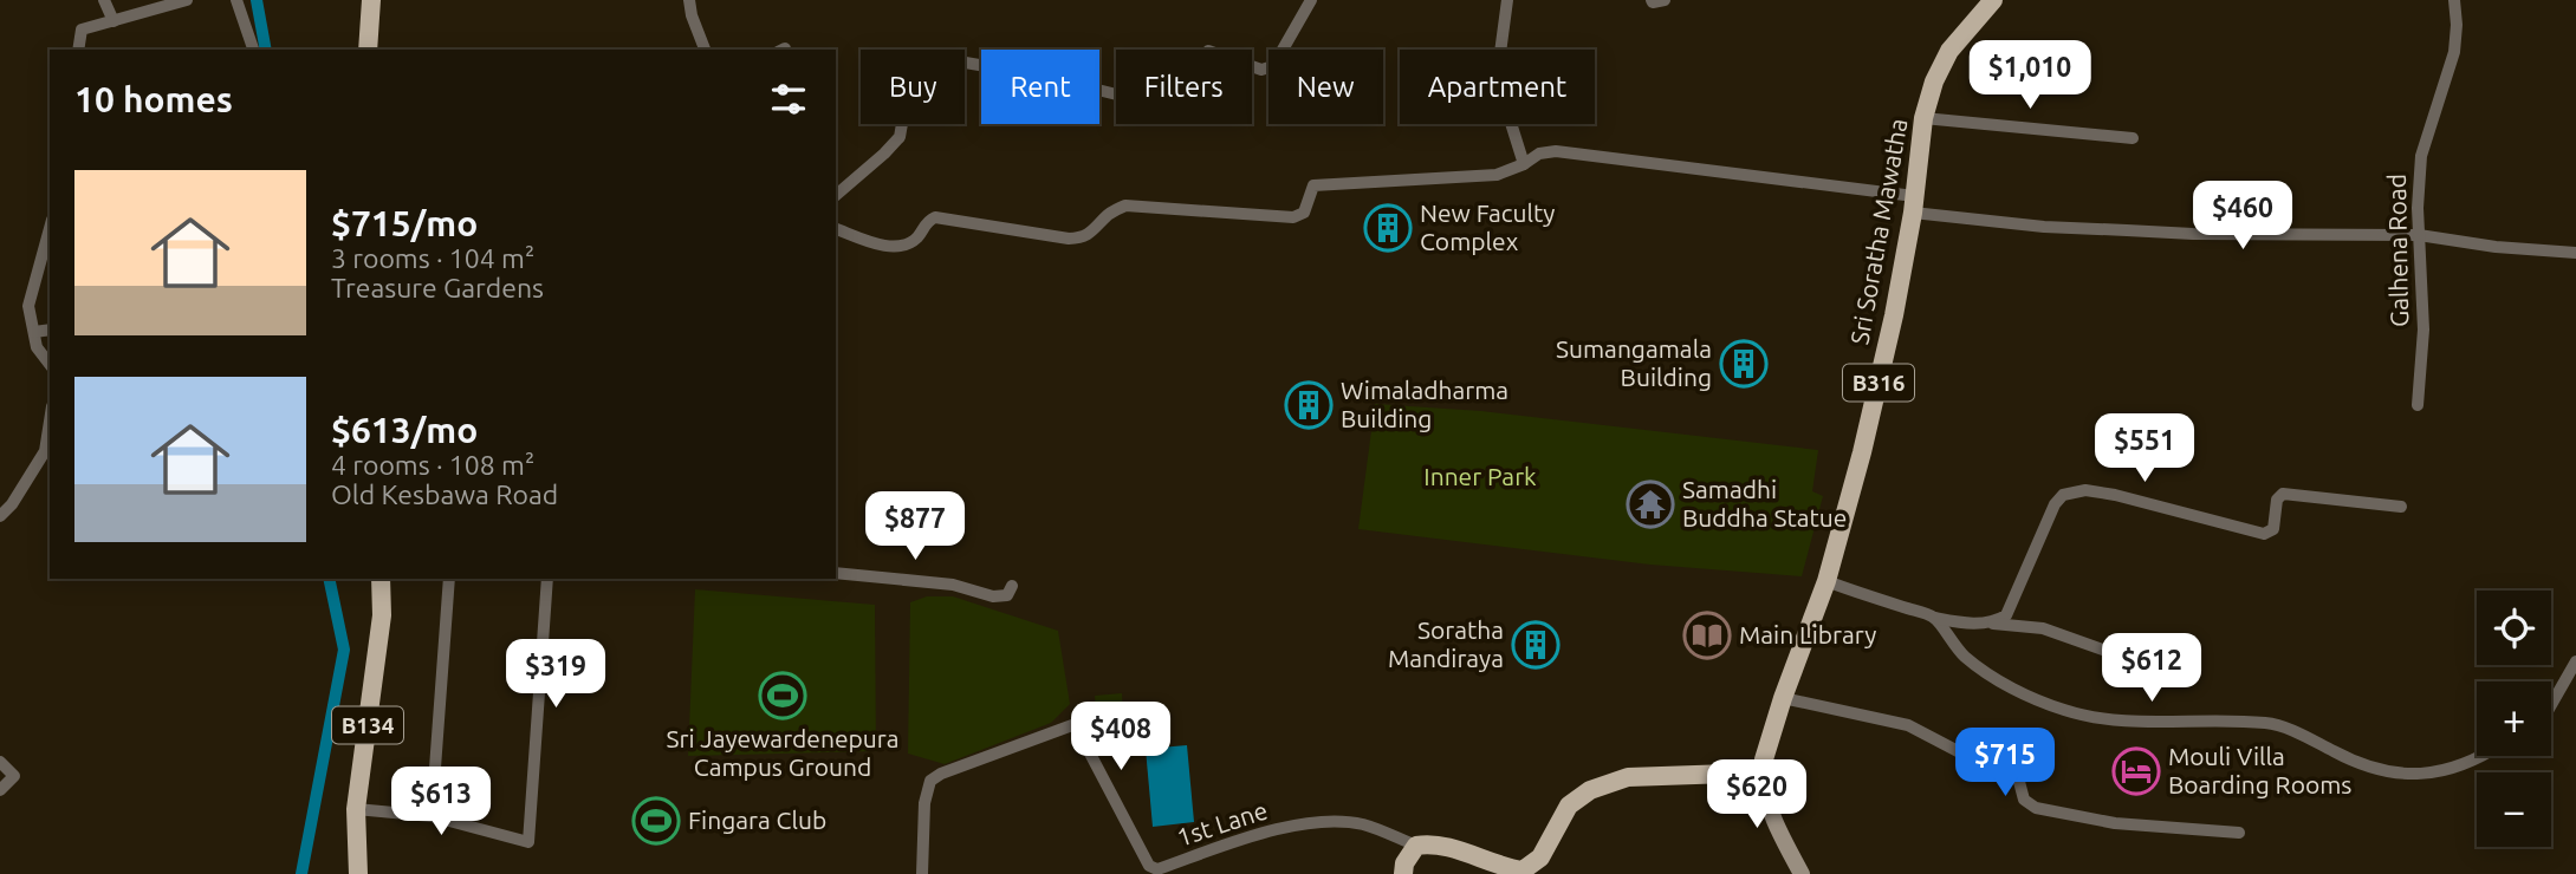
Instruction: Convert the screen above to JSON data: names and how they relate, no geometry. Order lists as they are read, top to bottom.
{
  "streets": {
    "main road": ["Sri Soratha Mawatha", "B316", "B134"],
    "street": ["Galhena Road", "1st Lane"]
  },
  "parks": ["Inner Park"],
  "places": {
    "building": [
      "New Faculty Complex",
      "Sumangamala Building",
      "Wimaladharma Building",
      "Soratha Mandiraya"
    ],
    "temple": ["Samadhi Buddha Statue"],
    "library": ["Main Library"],
    "sports": ["Sri Jayewardenepura Campus Ground", "Fingara Club"],
    "hotel": ["Mouli Villa Boarding Rooms"]
  },
  "page": {
    "price": [
      "$1,010",
      "$460",
      "$551",
      "$877",
      "$612",
      "$319",
      "$408",
      "$715",
      "$620",
      "$613"
    ],
    "chip": [
      "Buy",
      "Rent",
      "Filters",
      "New",
      "Apartment"
    ],
    "heading": "10 homes",
    "list": [
      {
        "name": "$715/mo",
        "note": "3 rooms · 104 m² · Treasure Gardens"
      },
      {
        "name": "$613/mo",
        "note": "4 rooms · 108 m² · Old Kesbawa Road"
      }
    ],
    "map_buttons": ["+", "−"]
  }
}
